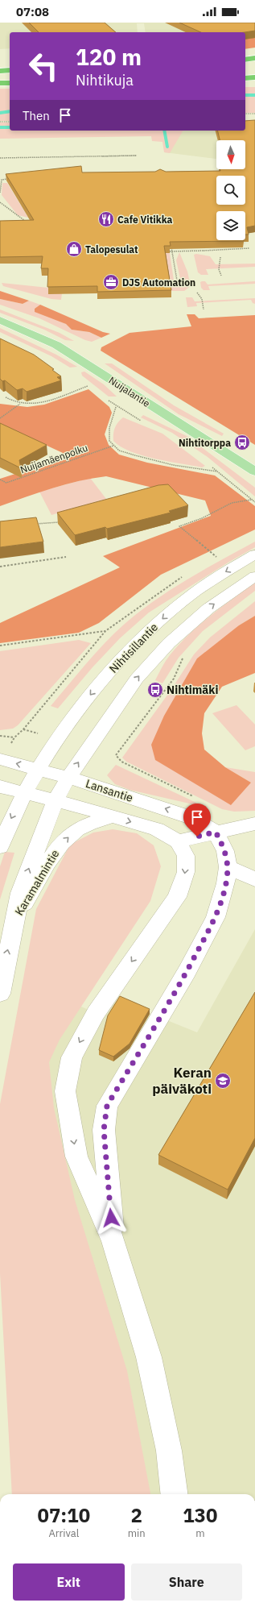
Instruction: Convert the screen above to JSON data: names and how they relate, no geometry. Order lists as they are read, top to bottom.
{
  "streets": {
    "main road": ["Nuijalantie"],
    "street": ["Nihtisillantie", "Lansantie", "Karamalmintie"],
    "path": ["Nuijamäenpolku"]
  },
  "crossings": [
    ["Nihtisillantie", "Lansantie"],
    ["Nihtisillantie", "Karamalmintie"],
    ["Lansantie", "Karamalmintie"]
  ],
  "one_way": ["Karamalmintie"],
  "places": {
    "restaurant": ["Cafe Vitikka"],
    "shop": ["Talopesulat"],
    "office": ["DJS Automation"],
    "bus stop": ["Nihtitorppa", "Nihtimäki"],
    "school or university": ["Keran päiväkoti"]
  },
  "north": "bottom",
  "page": {
    "status": "07:08",
    "turn": ["120 m", "Nihtikuja"],
    "then": "Then",
    "eta": [
      "07:10",
      "Arrival",
      "2",
      "min",
      "130",
      "m"
    ],
    "buttons": ["Exit", "Share"]
  }
}
